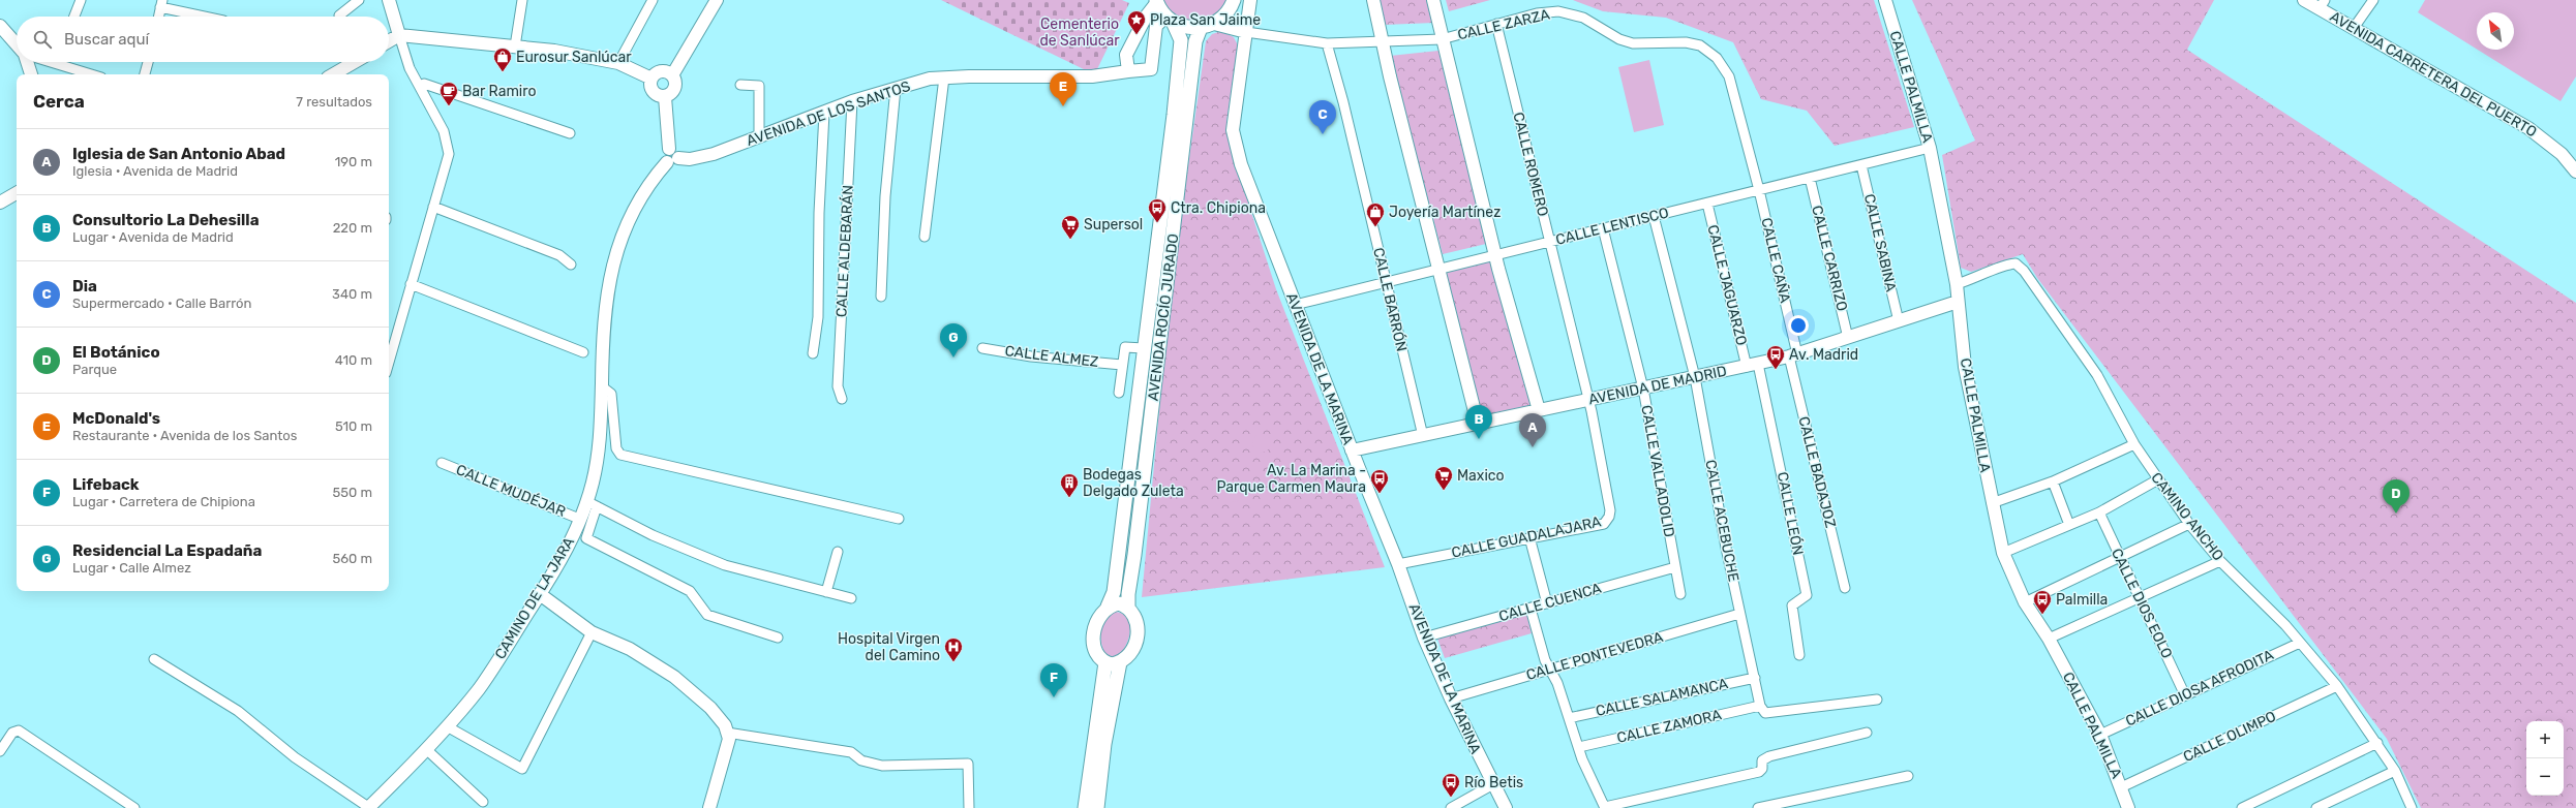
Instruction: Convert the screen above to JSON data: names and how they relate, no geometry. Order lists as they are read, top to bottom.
{
  "streets": {
    "main road": ["AVENIDA ROCÍO JURADO"],
    "street": [
      "CALLE ZARZA",
      "AVENIDA CARRETERA DEL PUERTO",
      "CALLE PALMILLA",
      "AVENIDA DE LOS SANTOS",
      "CALLE ROMERO",
      "CALLE LENTISCO",
      "CALLE SABINA",
      "CALLE ALDEBARÁN",
      "CALLE CARRIZO",
      "CALLE CAÑA",
      "CALLE JAGUARZO",
      "CALLE BARRÓN",
      "CALLE ALMEZ",
      "AVENIDA DE LA MARINA",
      "AVENIDA DE MADRID",
      "CALLE VALLADOLID",
      "CALLE BADAJOZ",
      "CALLE MUDÉJAR",
      "CALLE LEÓN",
      "CAMINO ANCHO",
      "CALLE ACEBUCHE",
      "CALLE GUADALAJARA",
      "CAMINO DE LA JARA",
      "CALLE CUENCA",
      "CALLE DIOS EOLO",
      "CALLE PONTEVEDRA",
      "CALLE DIOSA AFRODITA",
      "CALLE SALAMANCA",
      "CALLE ZAMORA",
      "CALLE OLIMPO"
    ]
  },
  "crossings": [
    ["CALLE ZARZA", "CALLE ROMERO"],
    ["CALLE ZARZA", "CALLE LENTISCO"],
    ["CALLE ZARZA", "CALLE CAÑA"],
    ["CALLE ZARZA", "CALLE BARRÓN"],
    ["CALLE ZARZA", "AVENIDA DE LA MARINA"],
    ["CALLE PALMILLA", "CALLE LENTISCO"],
    ["CALLE PALMILLA", "AVENIDA DE MADRID"],
    ["CALLE PALMILLA", "CAMINO ANCHO"],
    ["CALLE PALMILLA", "CALLE DIOSA AFRODITA"],
    ["CALLE PALMILLA", "CALLE OLIMPO"],
    ["AVENIDA DE LOS SANTOS", "CALLE ALDEBARÁN"],
    ["AVENIDA DE LOS SANTOS", "CAMINO DE LA JARA"],
    ["CALLE ROMERO", "CALLE LENTISCO"],
    ["CALLE ROMERO", "AVENIDA DE MADRID"],
    ["CALLE ROMERO", "CALLE GUADALAJARA"],
    ["CALLE LENTISCO", "CALLE SABINA"],
    ["CALLE LENTISCO", "CALLE CARRIZO"],
    ["CALLE LENTISCO", "CALLE CAÑA"],
    ["CALLE LENTISCO", "CALLE JAGUARZO"],
    ["CALLE LENTISCO", "CALLE BARRÓN"],
    ["CALLE LENTISCO", "AVENIDA DE LA MARINA"],
    ["CALLE LENTISCO", "CALLE VALLADOLID"],
    ["CALLE LENTISCO", "CALLE ACEBUCHE"],
    ["CALLE SABINA", "AVENIDA DE MADRID"],
    ["CALLE CARRIZO", "AVENIDA DE MADRID"],
    ["CALLE CAÑA", "AVENIDA DE MADRID"],
    ["CALLE CAÑA", "CALLE BADAJOZ"],
    ["CALLE JAGUARZO", "AVENIDA DE MADRID"],
    ["CALLE JAGUARZO", "CALLE LEÓN"],
    ["CALLE BARRÓN", "AVENIDA DE MADRID"],
    ["AVENIDA ROCÍO JURADO", "CALLE ALMEZ"],
    ["AVENIDA DE LA MARINA", "AVENIDA DE MADRID"],
    ["AVENIDA DE LA MARINA", "CALLE GUADALAJARA"],
    ["AVENIDA DE LA MARINA", "CALLE CUENCA"],
    ["AVENIDA DE LA MARINA", "CALLE PONTEVEDRA"],
    ["AVENIDA DE MADRID", "CALLE VALLADOLID"],
    ["AVENIDA DE MADRID", "CALLE BADAJOZ"],
    ["AVENIDA DE MADRID", "CALLE LEÓN"],
    ["AVENIDA DE MADRID", "CALLE ACEBUCHE"],
    ["AVENIDA DE MADRID", "CALLE GUADALAJARA"],
    ["CALLE VALLADOLID", "CALLE CUENCA"],
    ["CALLE MUDÉJAR", "CAMINO DE LA JARA"],
    ["CAMINO ANCHO", "CALLE DIOSA AFRODITA"],
    ["CAMINO ANCHO", "CALLE OLIMPO"],
    ["CALLE ACEBUCHE", "CALLE PONTEVEDRA"],
    ["CALLE ACEBUCHE", "CALLE SALAMANCA"],
    ["CALLE ACEBUCHE", "CALLE ZAMORA"],
    ["CALLE DIOS EOLO", "CALLE DIOSA AFRODITA"]
  ],
  "parks": ["Cementerio de Sanlúcar"],
  "places": {
    "place": ["Plaza San Jaime"],
    "shop": ["Eurosur Sanlúcar", "Joyería Martínez"],
    "cafe": ["Bar Ramiro"],
    "bus stop": [
      "Ctra. Chipiona",
      "Av. Madrid",
      "Av. La Marina - Parque Carmen Maura",
      "Palmilla",
      "Río Betis"
    ],
    "supermarket": ["Supersol", "Maxico"],
    "building": ["Bodegas Delgado Zuleta"],
    "hospital": ["Hospital Virgen del Camino"]
  },
  "north": "top left",
  "page": {
    "search": "Buscar aquí",
    "pins": [
      "E",
      "C",
      "G",
      "B",
      "A",
      "D",
      "F"
    ],
    "heading": ["Cerca", "7 resultados"],
    "list": [
      {
        "mark": "A",
        "name": "Iglesia de San Antonio Abad",
        "note": "Iglesia · Avenida de Madrid",
        "value": "190 m"
      },
      {
        "mark": "B",
        "name": "Consultorio La Dehesilla",
        "note": "Lugar · Avenida de Madrid",
        "value": "220 m"
      },
      {
        "mark": "C",
        "name": "Dia",
        "note": "Supermercado · Calle Barrón",
        "value": "340 m"
      },
      {
        "mark": "D",
        "name": "El Botánico",
        "note": "Parque",
        "value": "410 m"
      },
      {
        "mark": "E",
        "name": "McDonald's",
        "note": "Restaurante · Avenida de los Santos",
        "value": "510 m"
      },
      {
        "mark": "F",
        "name": "Lifeback",
        "note": "Lugar · Carretera de Chipiona",
        "value": "550 m"
      },
      {
        "mark": "G",
        "name": "Residencial La Espadaña",
        "note": "Lugar · Calle Almez",
        "value": "560 m"
      }
    ],
    "map_buttons": ["+", "−"]
  }
}
